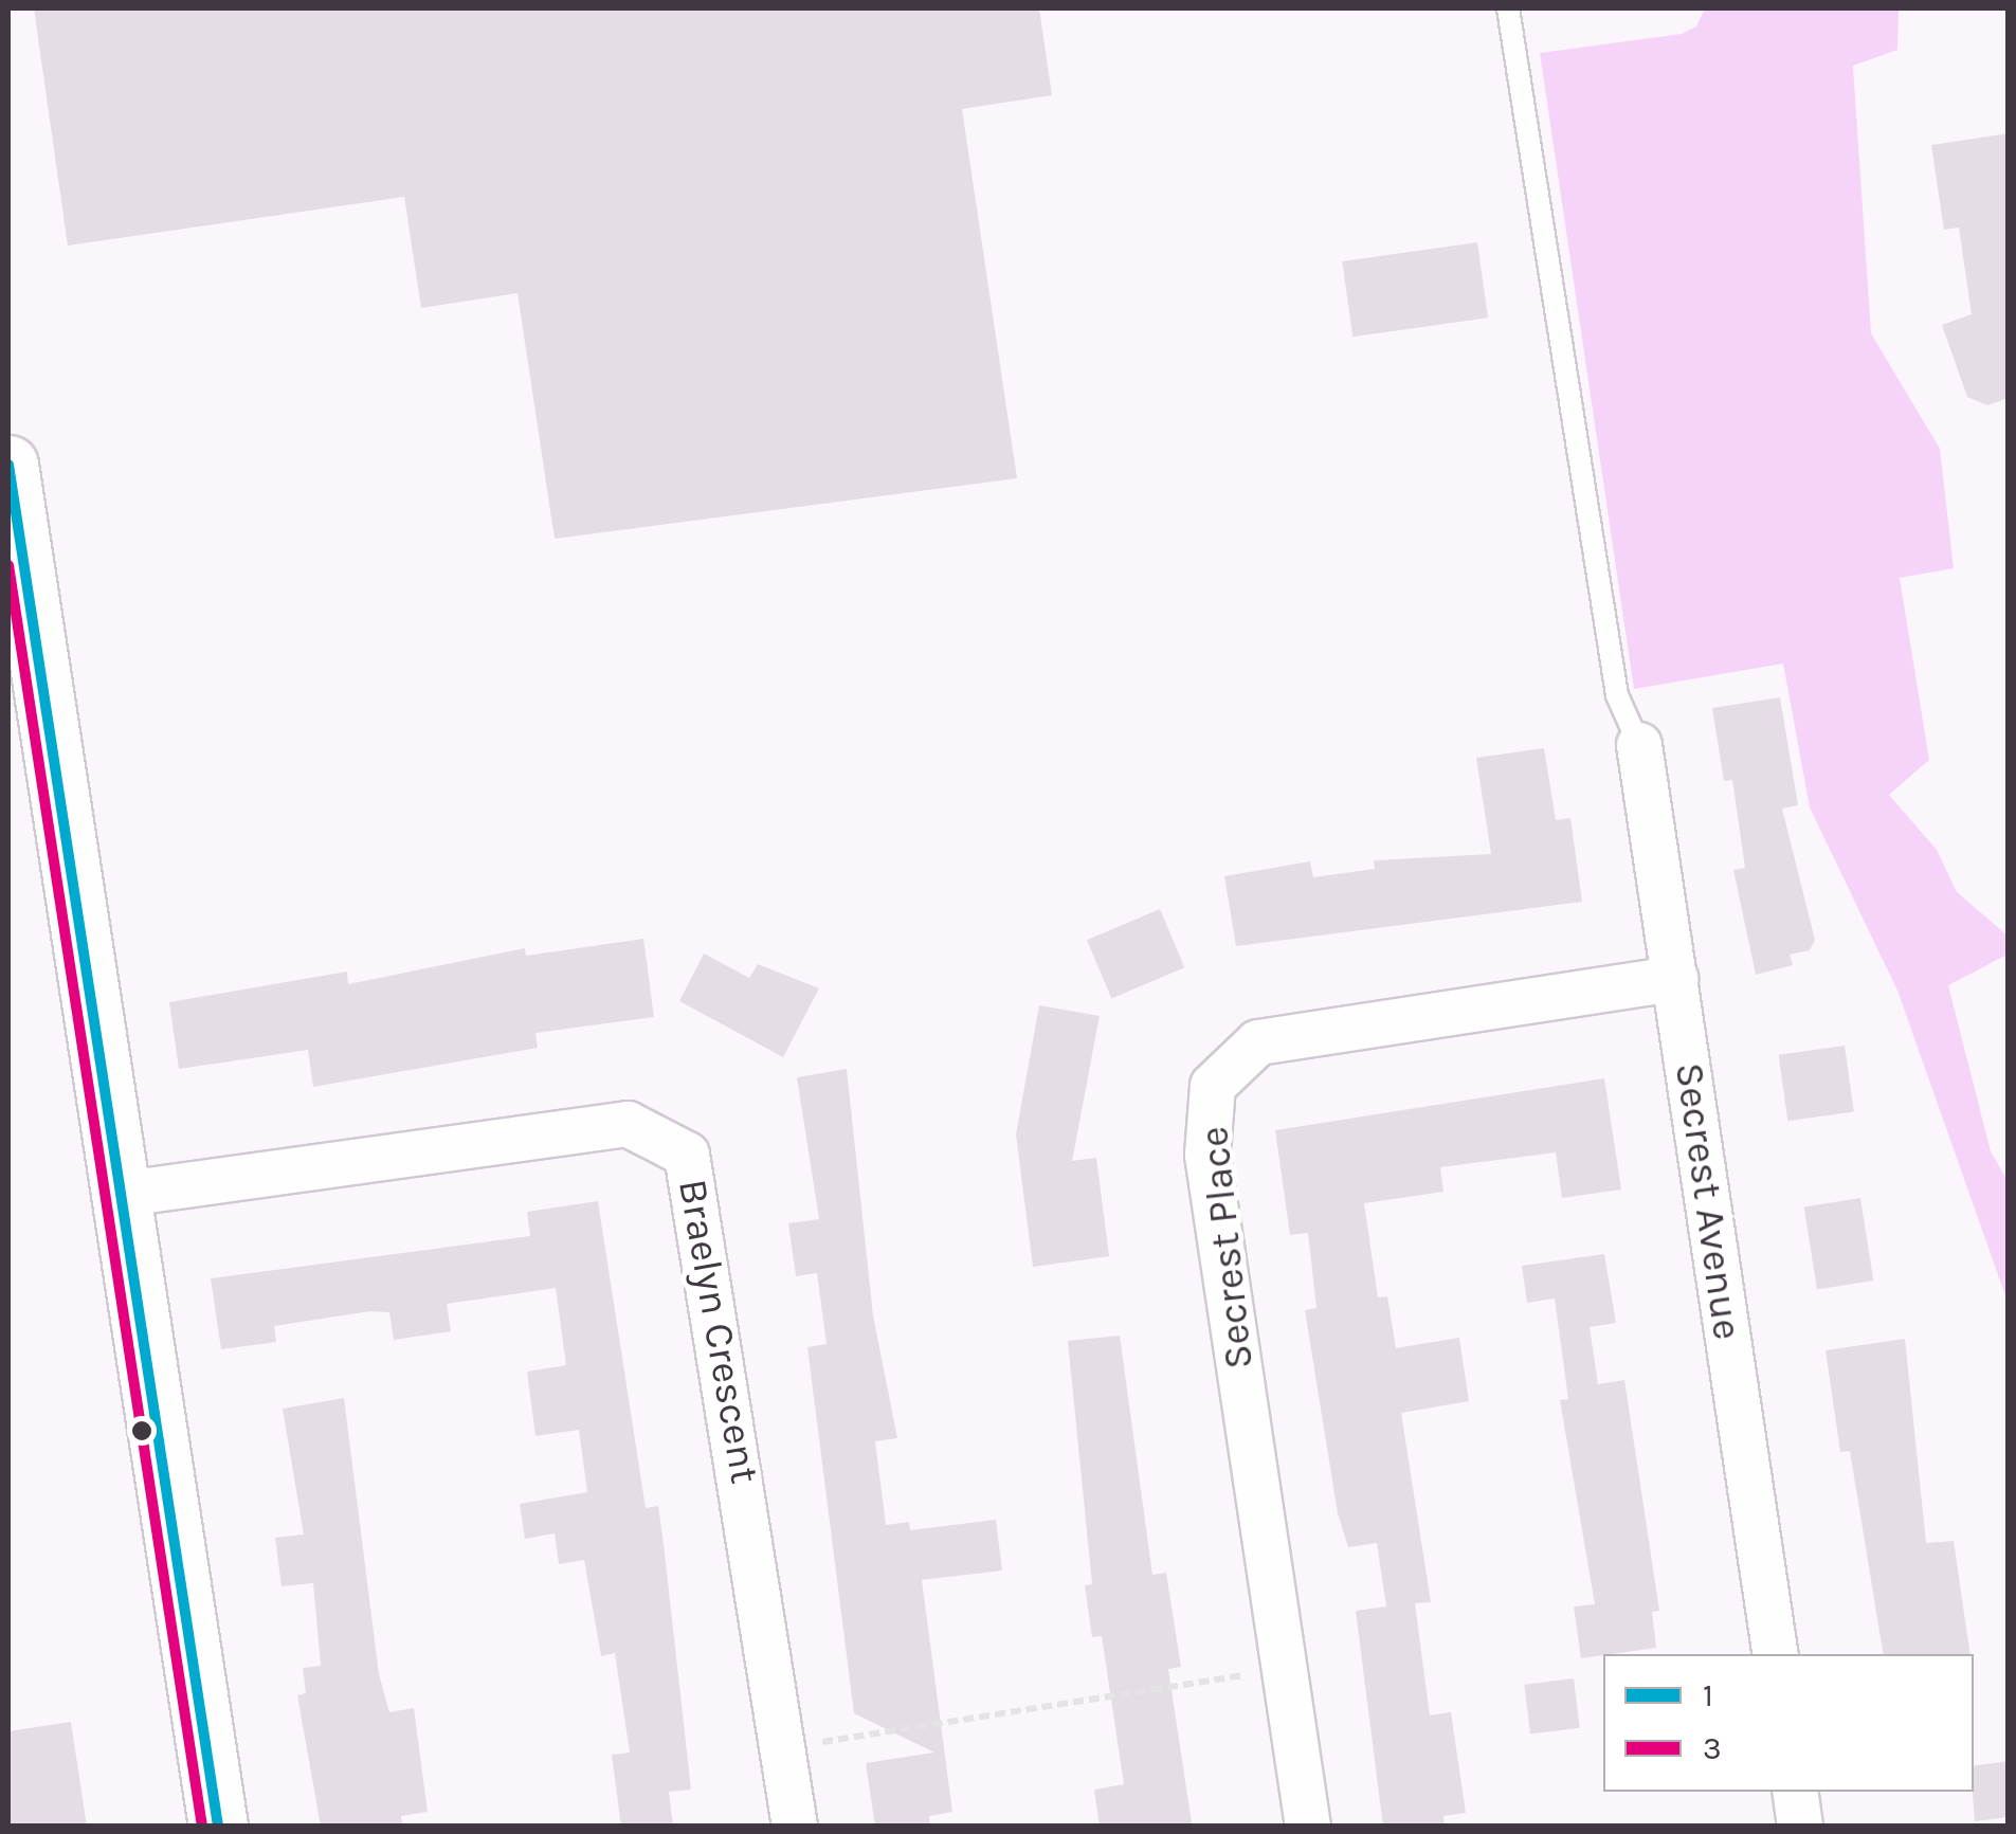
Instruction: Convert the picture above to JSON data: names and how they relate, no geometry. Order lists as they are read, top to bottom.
{
  "streets": {
    "street": ["Secrest Avenue", "Secrest Place", "Braelyn Crescent"]
  },
  "crossings": [
    ["Secrest Avenue", "Secrest Place"]
  ],
  "lines": ["transit line 1", "transit line 3"],
  "legend": ["1", "3"]
}
